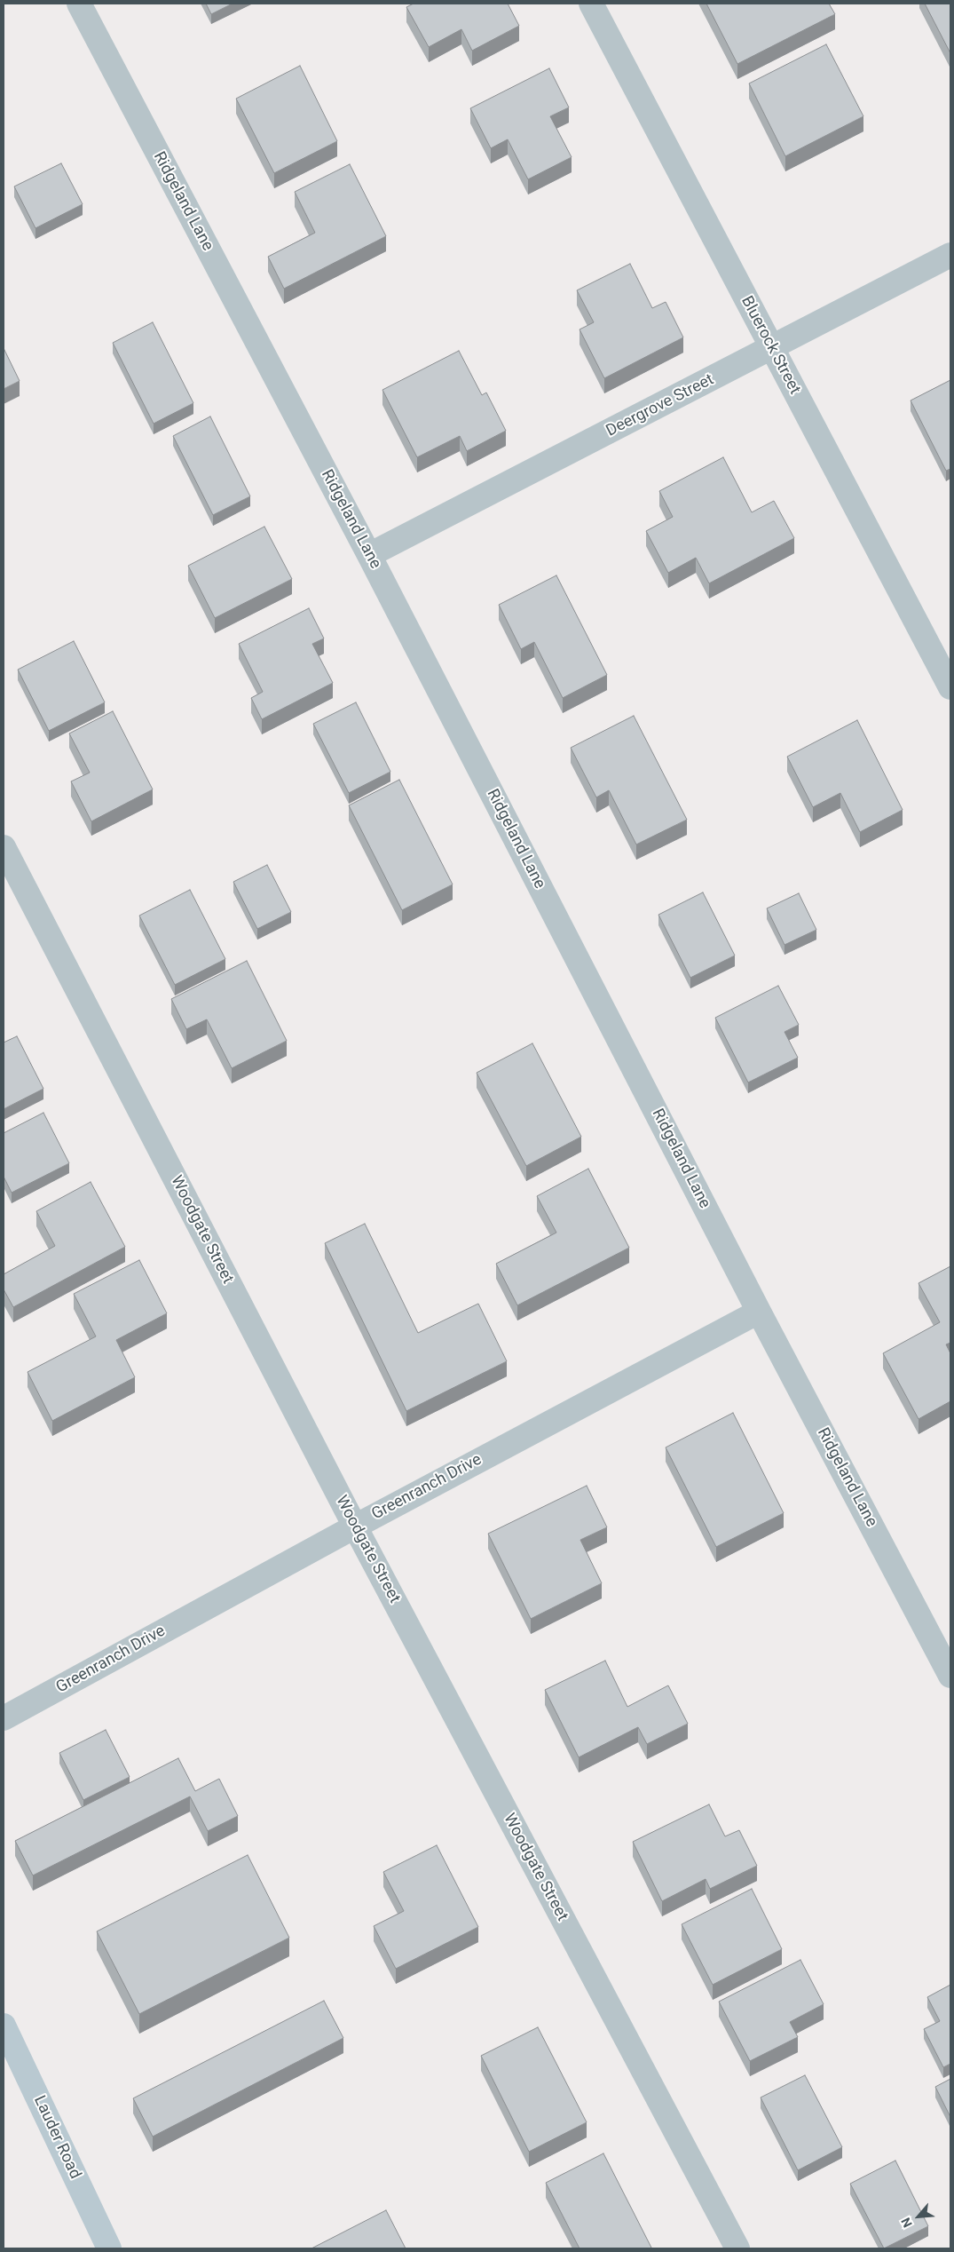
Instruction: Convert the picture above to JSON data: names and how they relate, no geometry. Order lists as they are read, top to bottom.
{
  "streets": {
    "main road": ["Lauder Road"],
    "street": [
      "Ridgeland Lane",
      "Bluerock Street",
      "Deergrove Street",
      "Woodgate Street",
      "Greenranch Drive"
    ]
  },
  "crossings": [
    ["Ridgeland Lane", "Deergrove Street"],
    ["Ridgeland Lane", "Greenranch Drive"],
    ["Bluerock Street", "Deergrove Street"],
    ["Woodgate Street", "Greenranch Drive"]
  ],
  "north": "bottom left"
}
